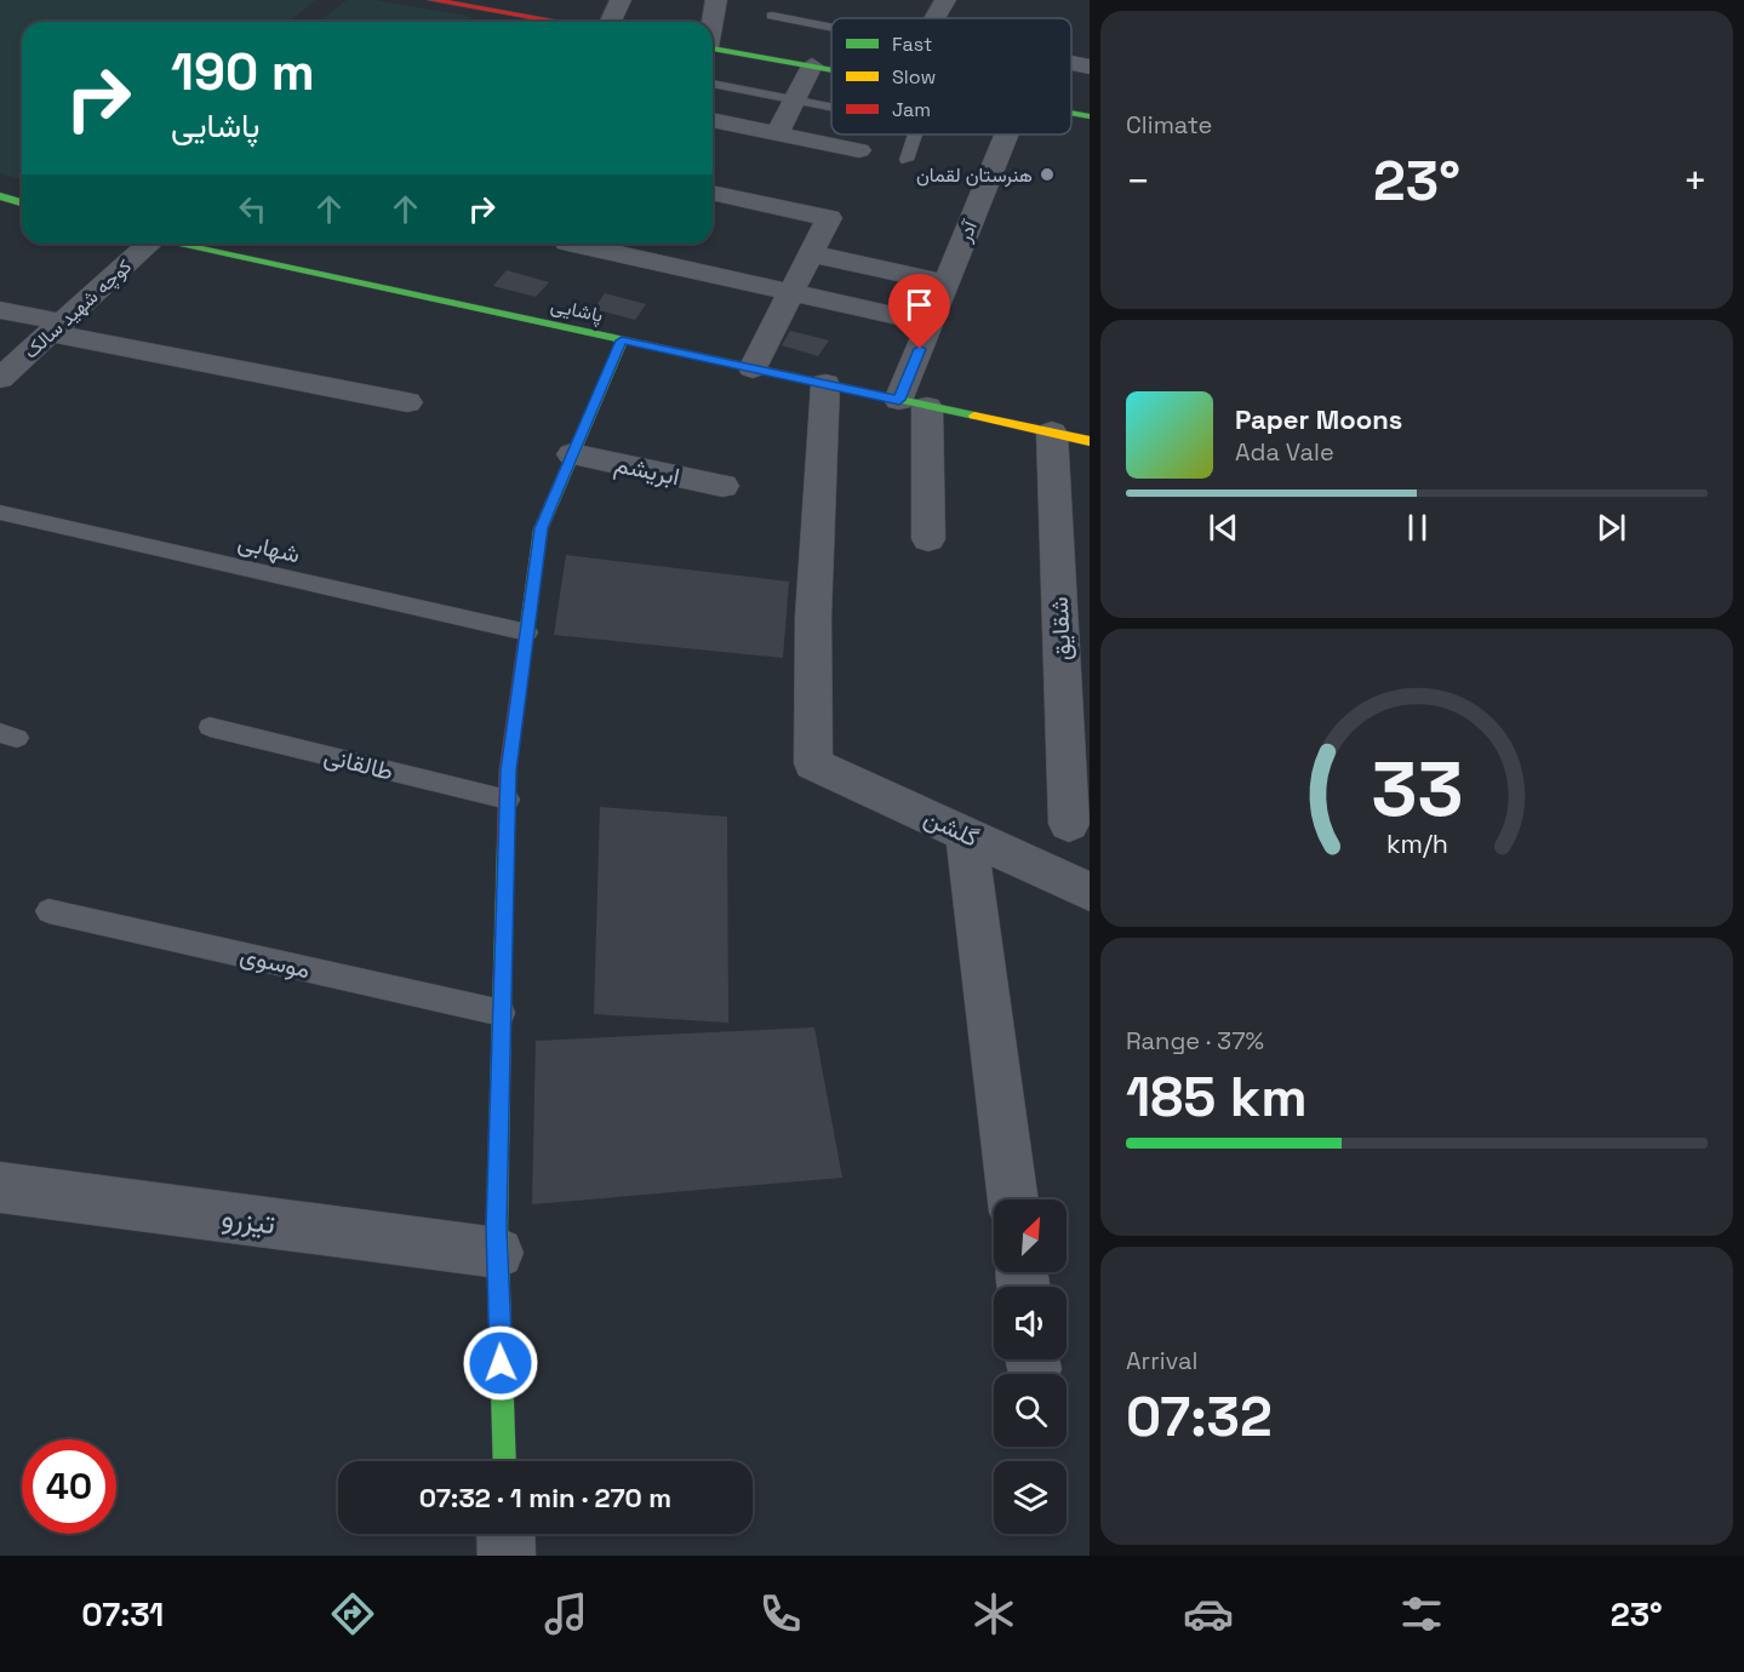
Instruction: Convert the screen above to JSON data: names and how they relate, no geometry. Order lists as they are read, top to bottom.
{
  "streets": {
    "street": [
      "آدر",
      "کوچه شهید سالک",
      "پاشایی",
      "ابریشم",
      "شقایق",
      "گلشن",
      "تیزرو"
    ],
    "lane": ["شهابی", "طالقانی", "موسوی"]
  },
  "crossings": [
    ["آدر", "پاشایی"],
    ["پاشایی", "شقایق"],
    ["پاشایی", "گلشن"]
  ],
  "places": ["هنرستان لقمان"],
  "legend": ["Fast", "Slow", "Jam"],
  "north": "top right",
  "page": {
    "tile": [
      "Climate",
      ["Range · 37%", "185 km"],
      ["Arrival", "07:32"]
    ],
    "turn": ["190 m", "پاشایی"],
    "heat": ["−", "23°", "+"],
    "song": ["Paper Moons", "Ada Vale"],
    "limit": "40",
    "trip": "07:32 · 1 min · 270 m",
    "tabs": ["07:31", "23°"],
    "gauge": ["33", "km/h"]
  }
}
